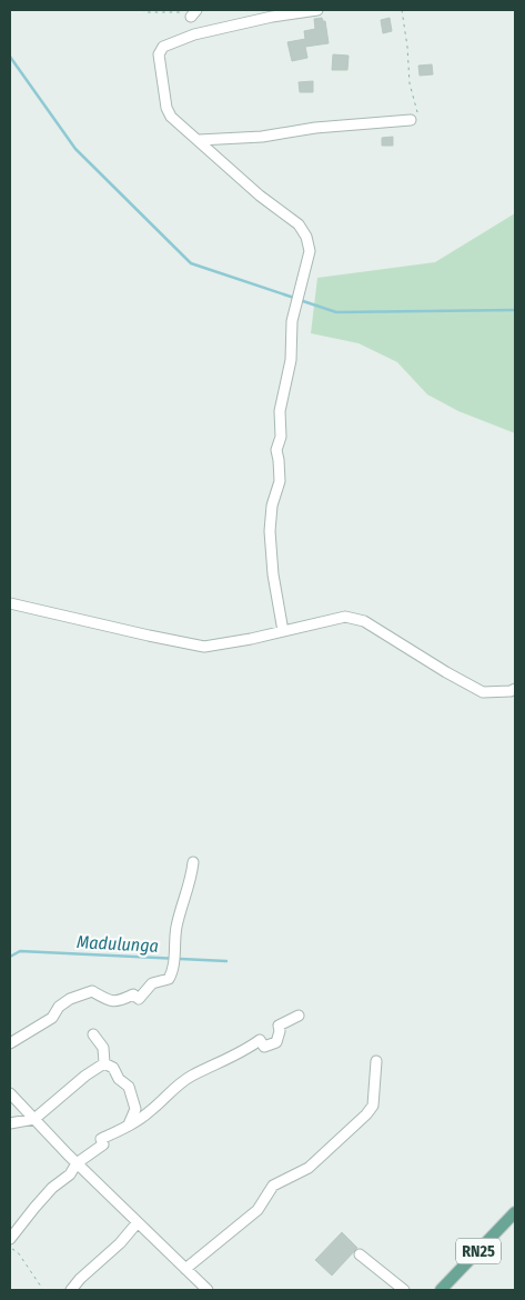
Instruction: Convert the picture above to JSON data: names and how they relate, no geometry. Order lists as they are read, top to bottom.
{
  "streets": {
    "main road": ["RN25"]
  },
  "water": ["Madulunga"]
}
